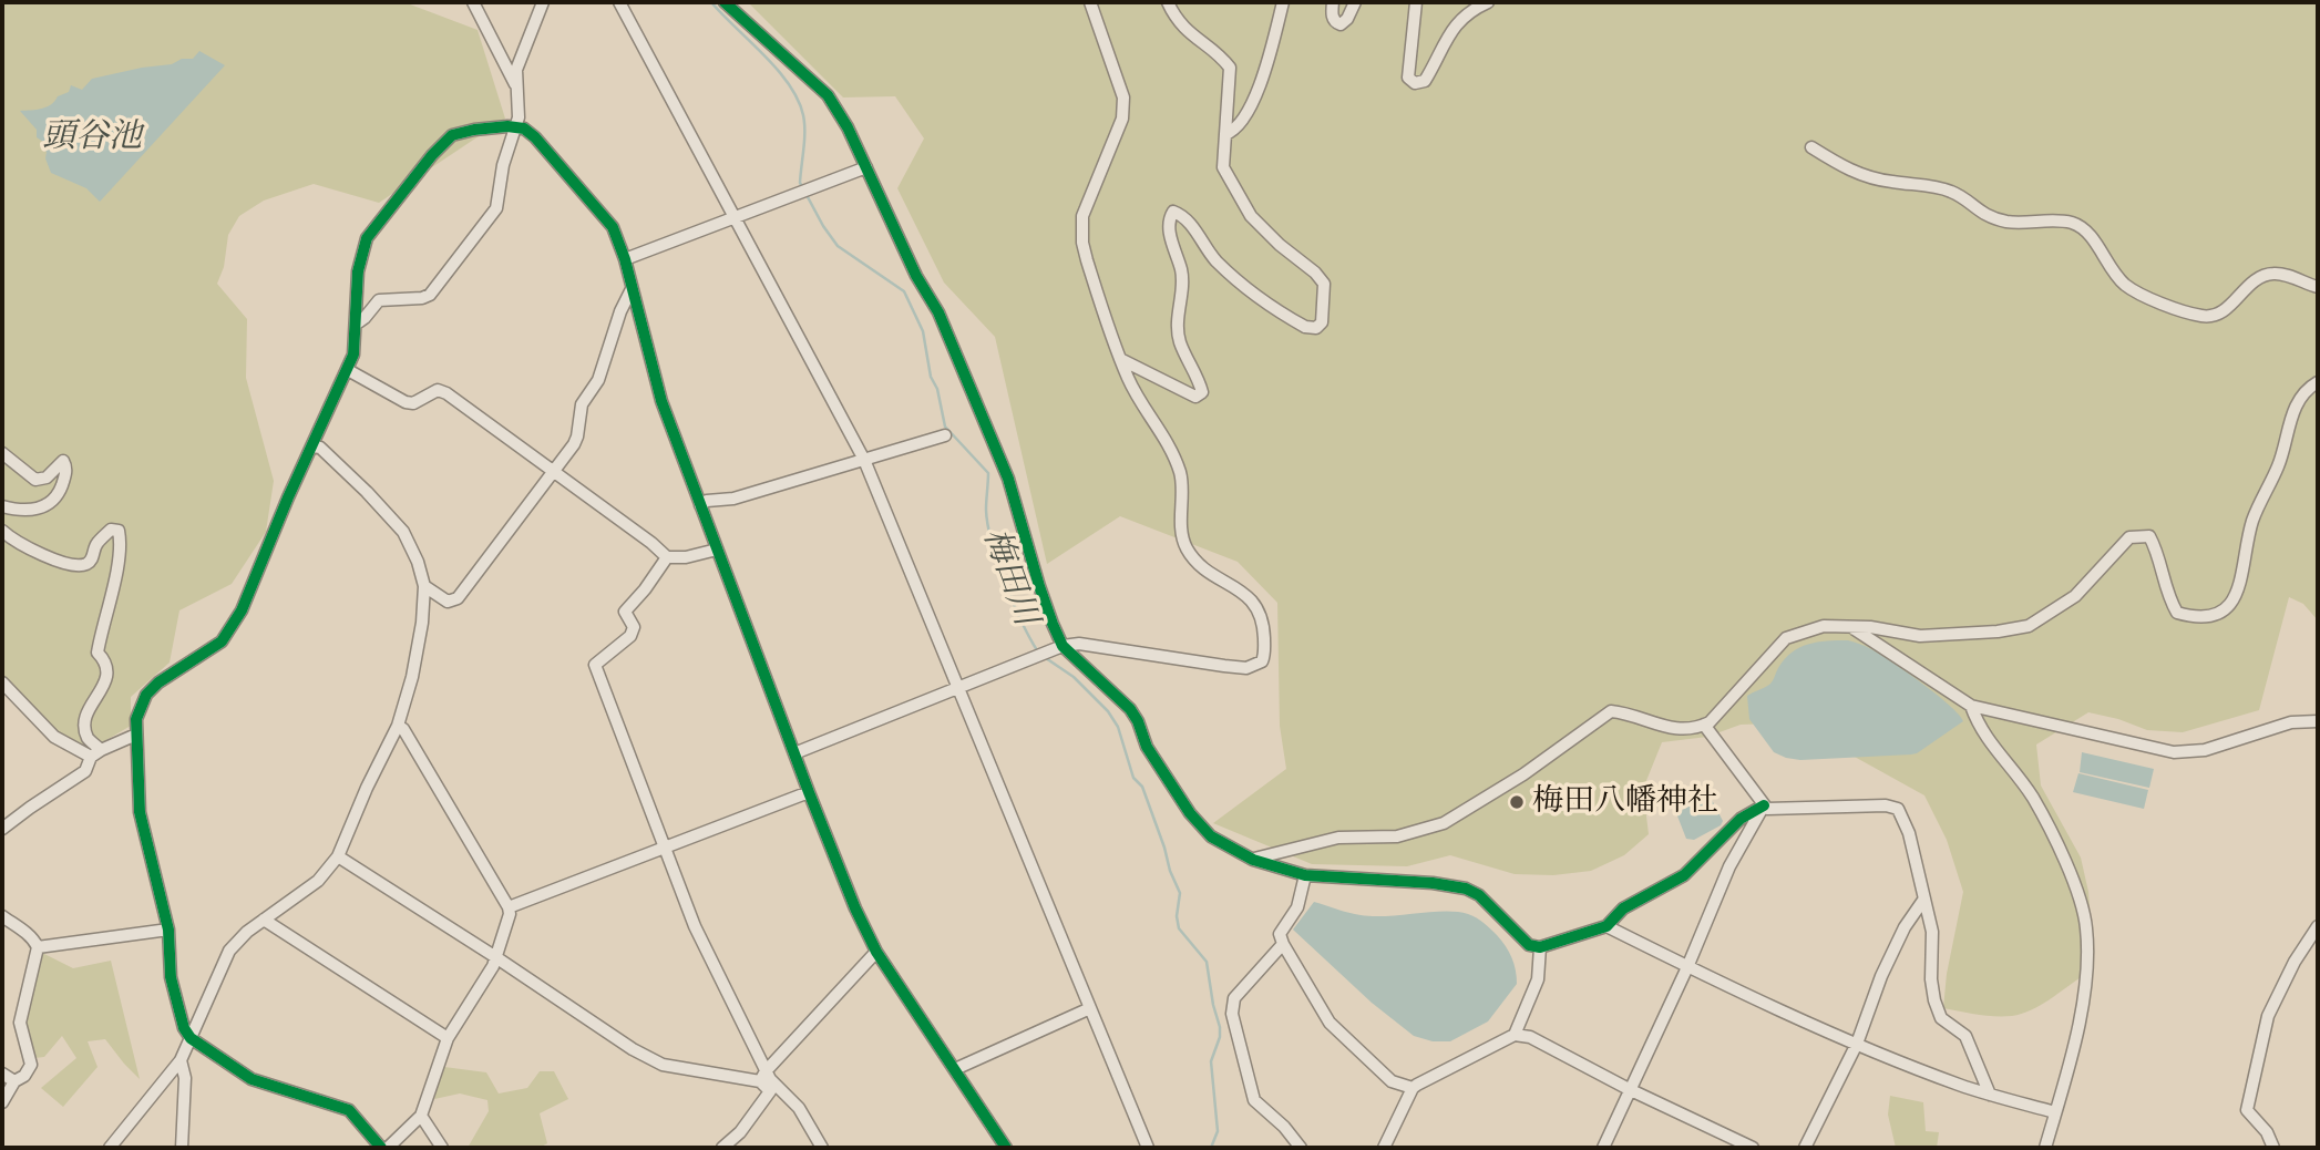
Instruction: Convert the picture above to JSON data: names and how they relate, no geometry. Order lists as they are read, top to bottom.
{
  "water": ["頭谷池", "梅田川"],
  "places": ["梅田八幡神社"]
}
